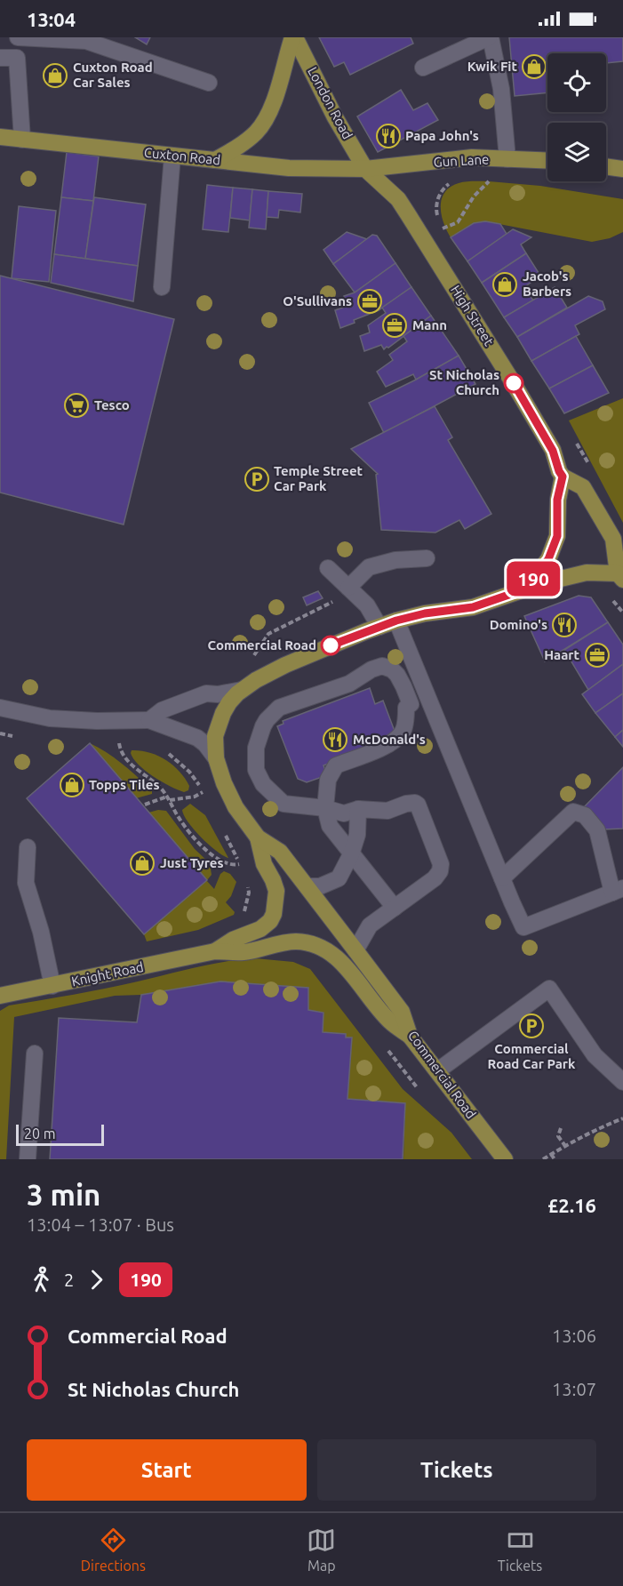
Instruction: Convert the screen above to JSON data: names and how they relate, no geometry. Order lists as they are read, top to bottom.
{
  "streets": {
    "main road": [
      "London Road",
      "Cuxton Road",
      "Gun Lane",
      "High Street",
      "Knight Road",
      "Commercial Road"
    ]
  },
  "crossings": [
    ["London Road", "Cuxton Road"],
    ["London Road", "Gun Lane"],
    ["London Road", "High Street"],
    ["Cuxton Road", "Gun Lane"],
    ["Cuxton Road", "High Street"],
    ["Gun Lane", "High Street"],
    ["High Street", "Commercial Road"],
    ["Knight Road", "Commercial Road"]
  ],
  "places": {
    "shop": [
      "Kwik Fit",
      "Cuxton Road Car Sales",
      "Jacob's Barbers",
      "Topps Tiles",
      "Just Tyres"
    ],
    "restaurant": ["Papa John's", "Domino's", "McDonald's"],
    "office": ["O'Sullivans", "Mann", "Haart"],
    "other": ["St Nicholas Church", "Commercial Road"],
    "supermarket": ["Tesco"],
    "parking": ["Temple Street Car Park", "Commercial Road Car Park"]
  },
  "lines": ["bus line 190"],
  "scale_bar": "20 m",
  "page": {
    "status": "13:04",
    "on_map": "190",
    "scale": "20 m",
    "heading": ["3 min", "13:04 – 13:07 · Bus", "£2.16"],
    "legs": ["2", "190"],
    "list": [
      {
        "name": "Commercial Road",
        "value": "13:06"
      },
      {
        "name": "St Nicholas Church",
        "value": "13:07"
      }
    ],
    "buttons": ["Start", "Tickets"],
    "tabs": ["Directions", "Map", "Tickets"]
  }
}
